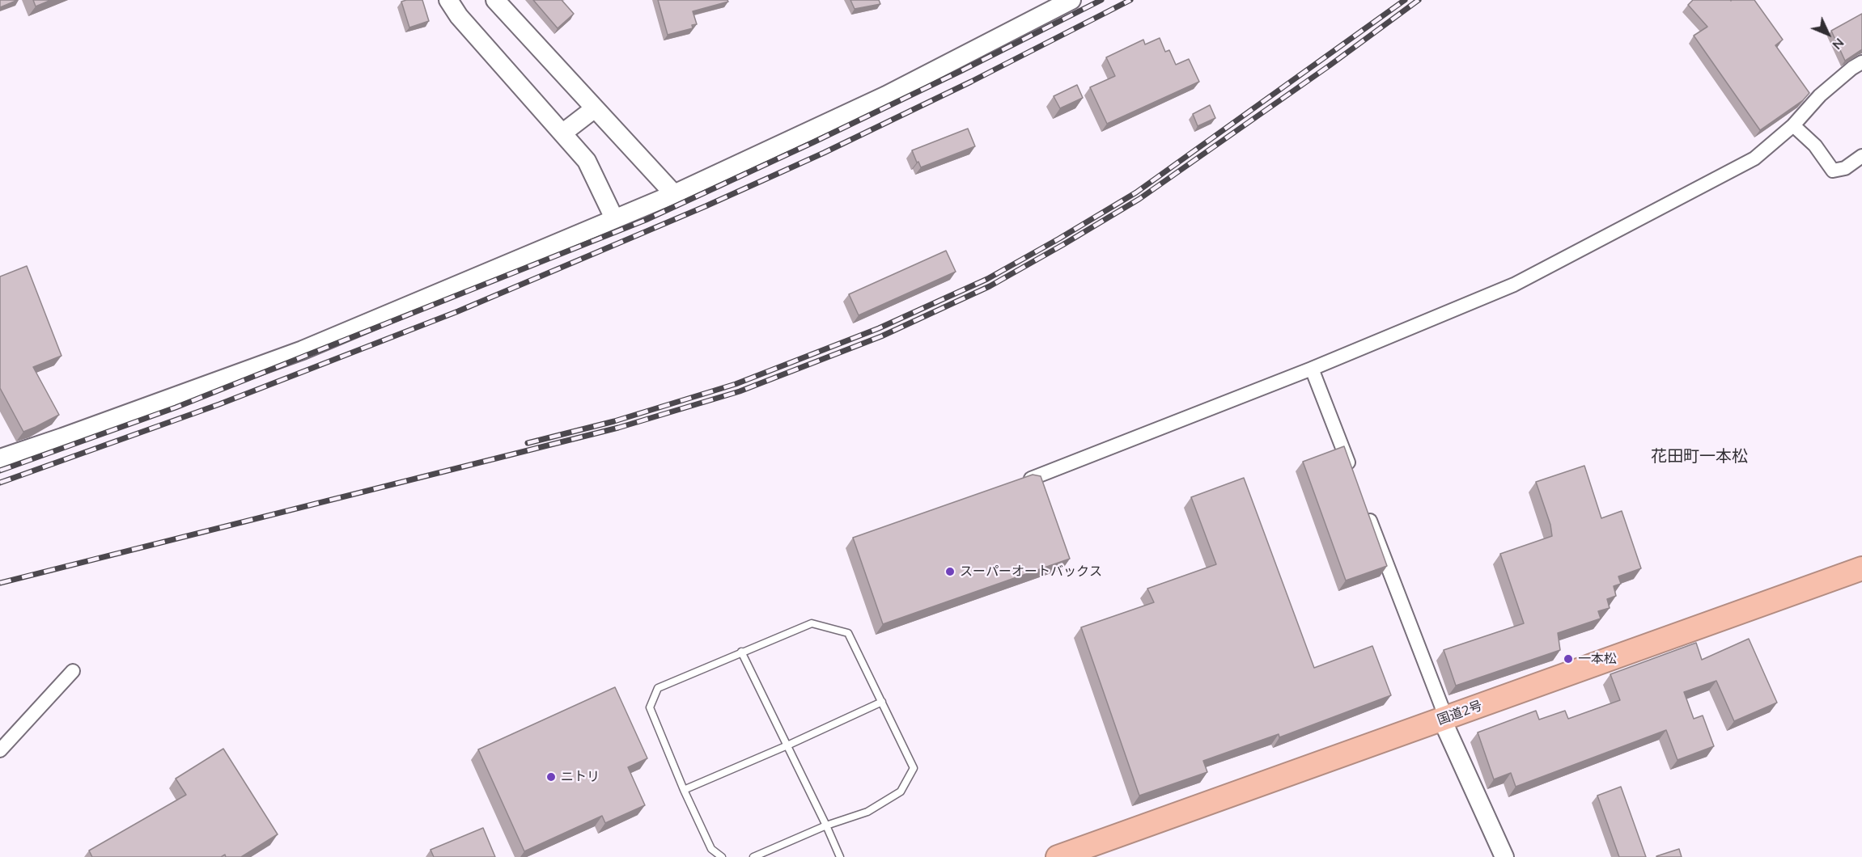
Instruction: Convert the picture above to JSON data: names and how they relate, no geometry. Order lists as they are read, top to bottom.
{
  "streets": {
    "highway": ["国道2号"]
  },
  "districts": ["花田町一本松"],
  "places": ["スーパーオートバックス", "一本松", "ニトリ"],
  "north": "bottom right"
}
